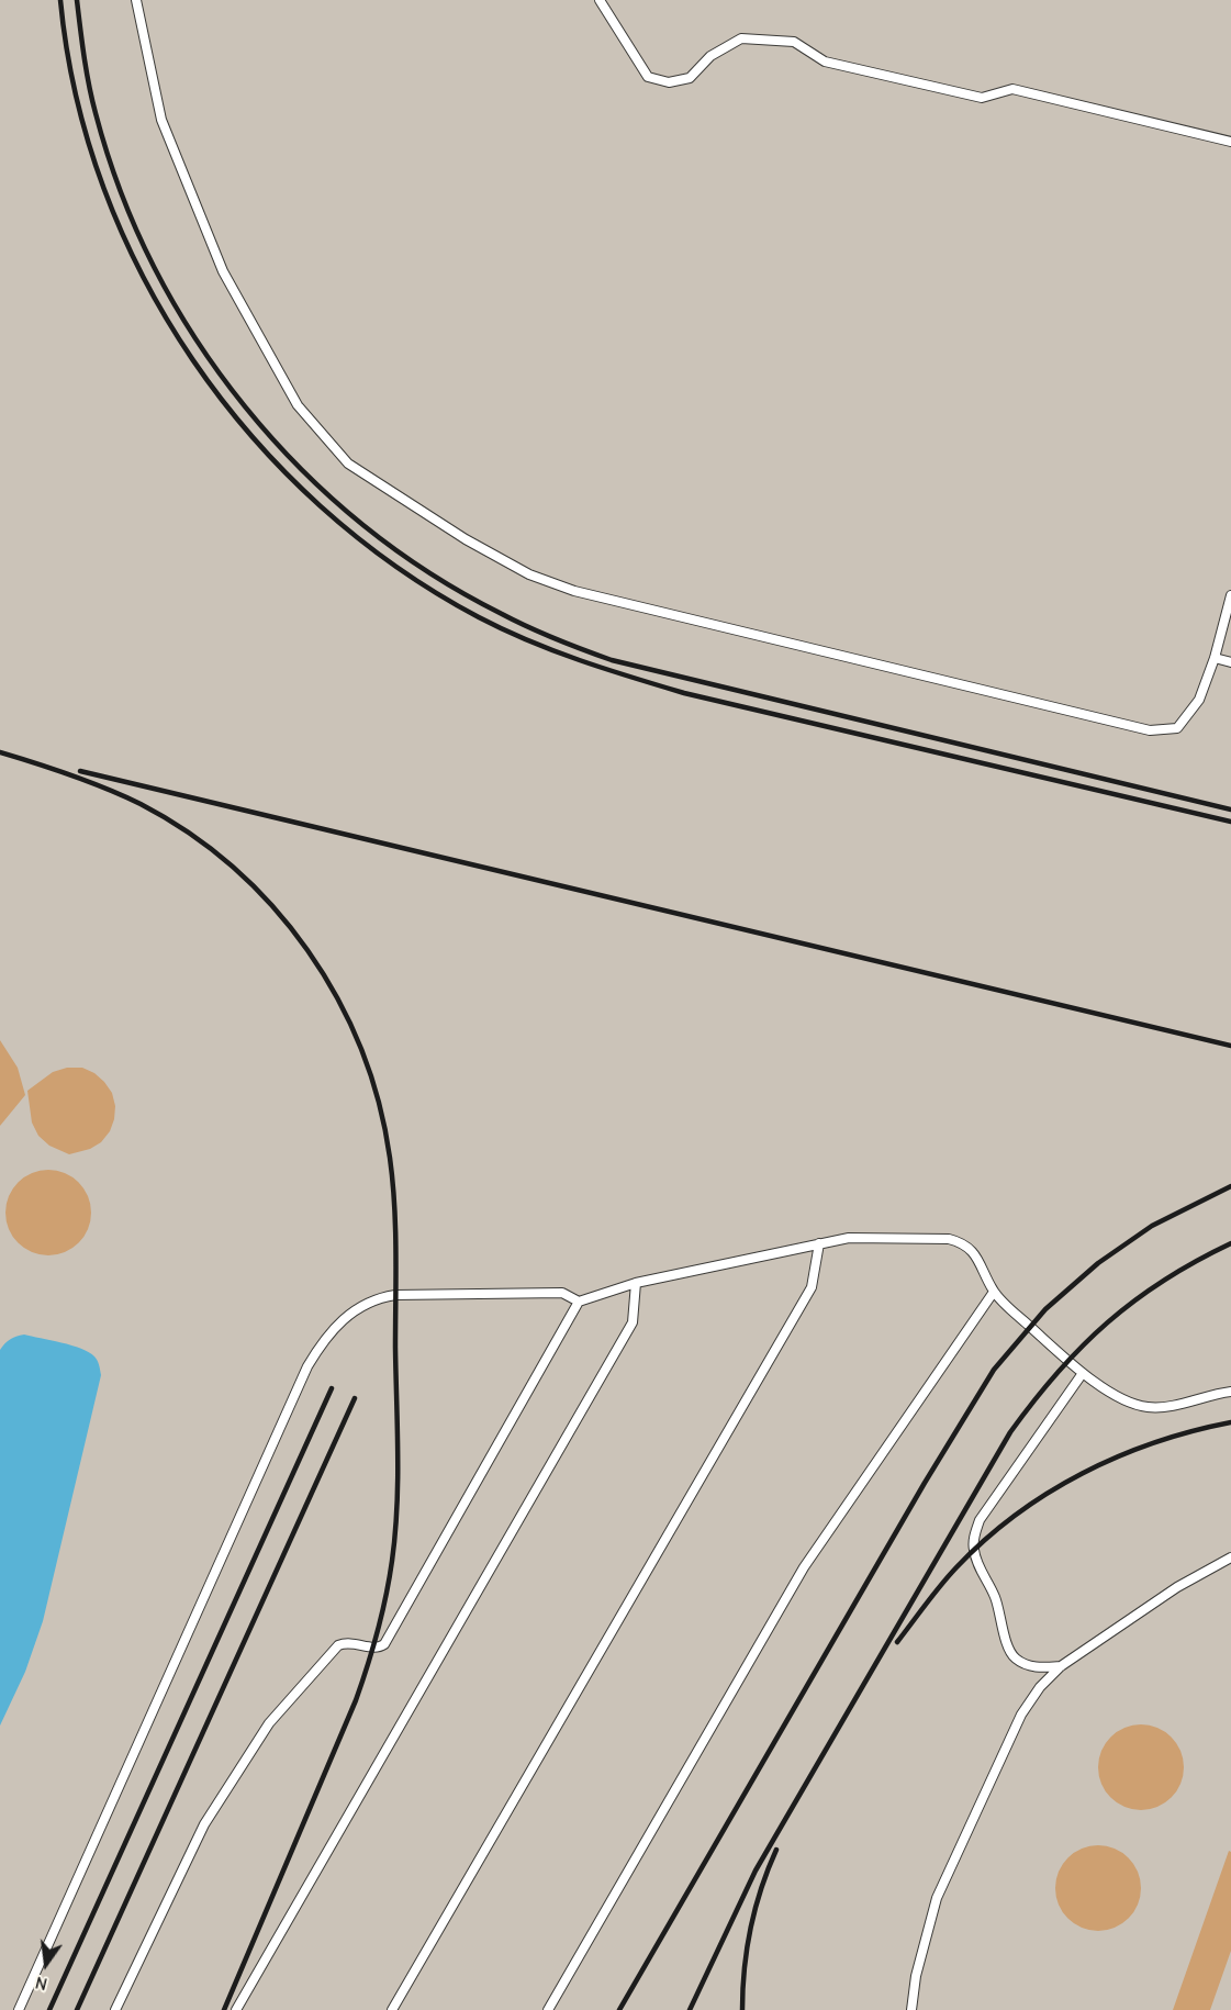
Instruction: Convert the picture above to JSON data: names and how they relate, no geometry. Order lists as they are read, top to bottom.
{
  "north": "bottom"
}
